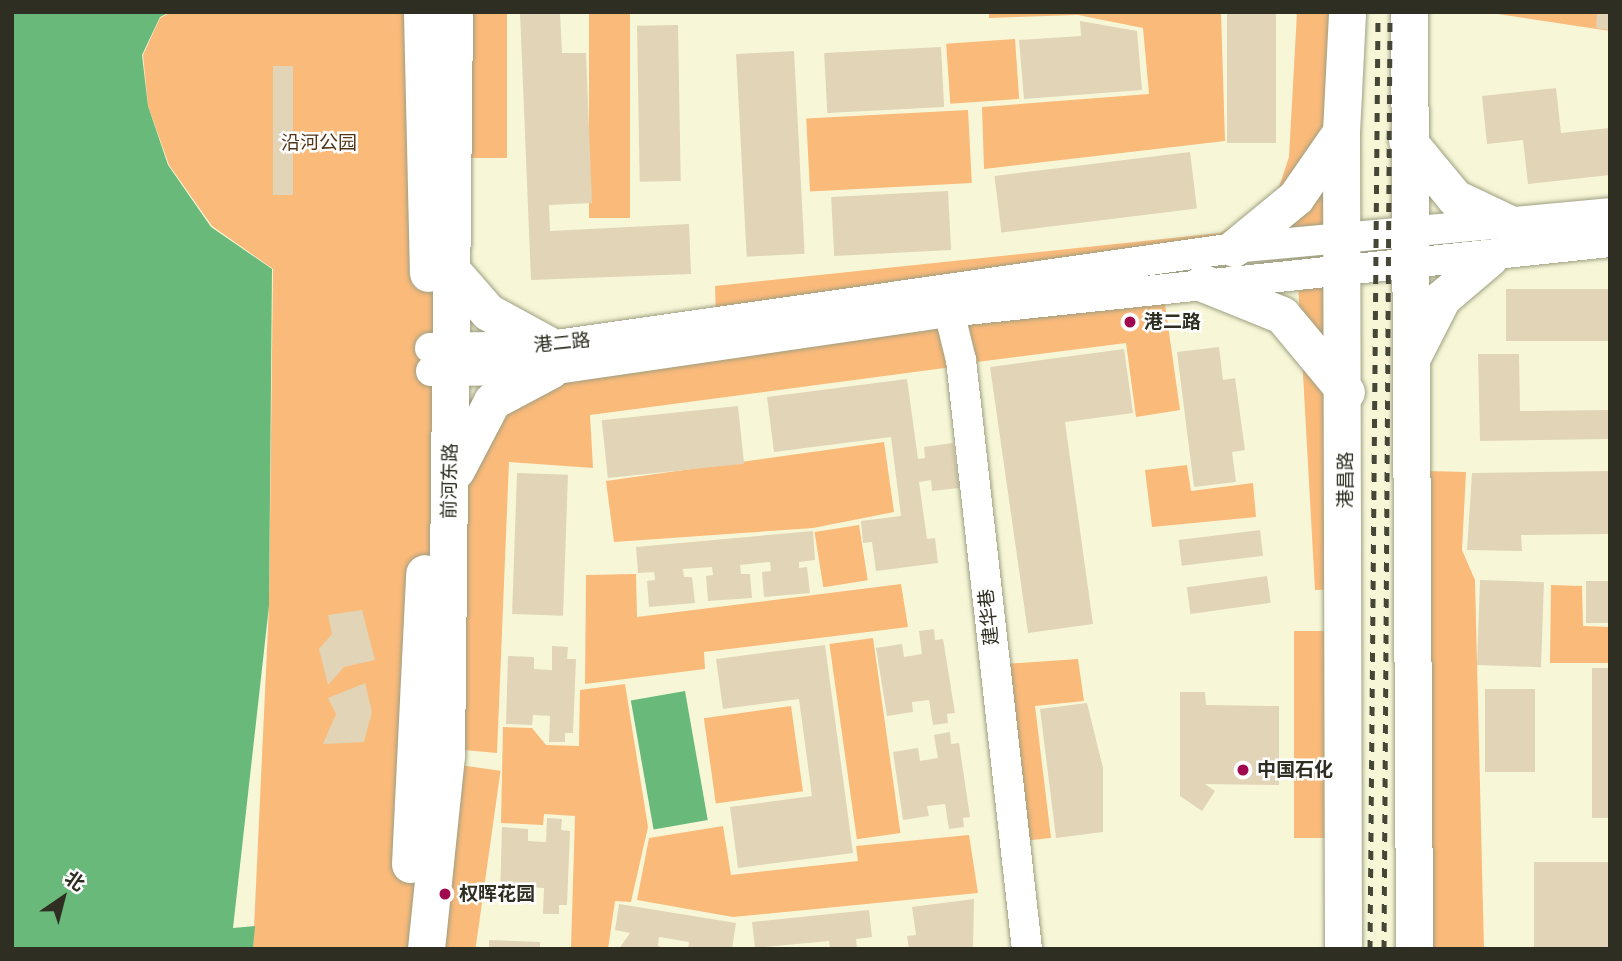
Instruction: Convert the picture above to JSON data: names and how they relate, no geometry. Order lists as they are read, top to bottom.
{
  "streets": {
    "main road": ["港昌路", "前河东路"],
    "street": ["港二路", "建华巷"]
  },
  "crossings": [
    ["港二路", "港昌路"],
    ["港二路", "前河东路"],
    ["港二路", "建华巷"]
  ],
  "parks": ["沿河公园"],
  "places": ["港二路", "中国石化", "权晖花园"],
  "north": "top right"
}
